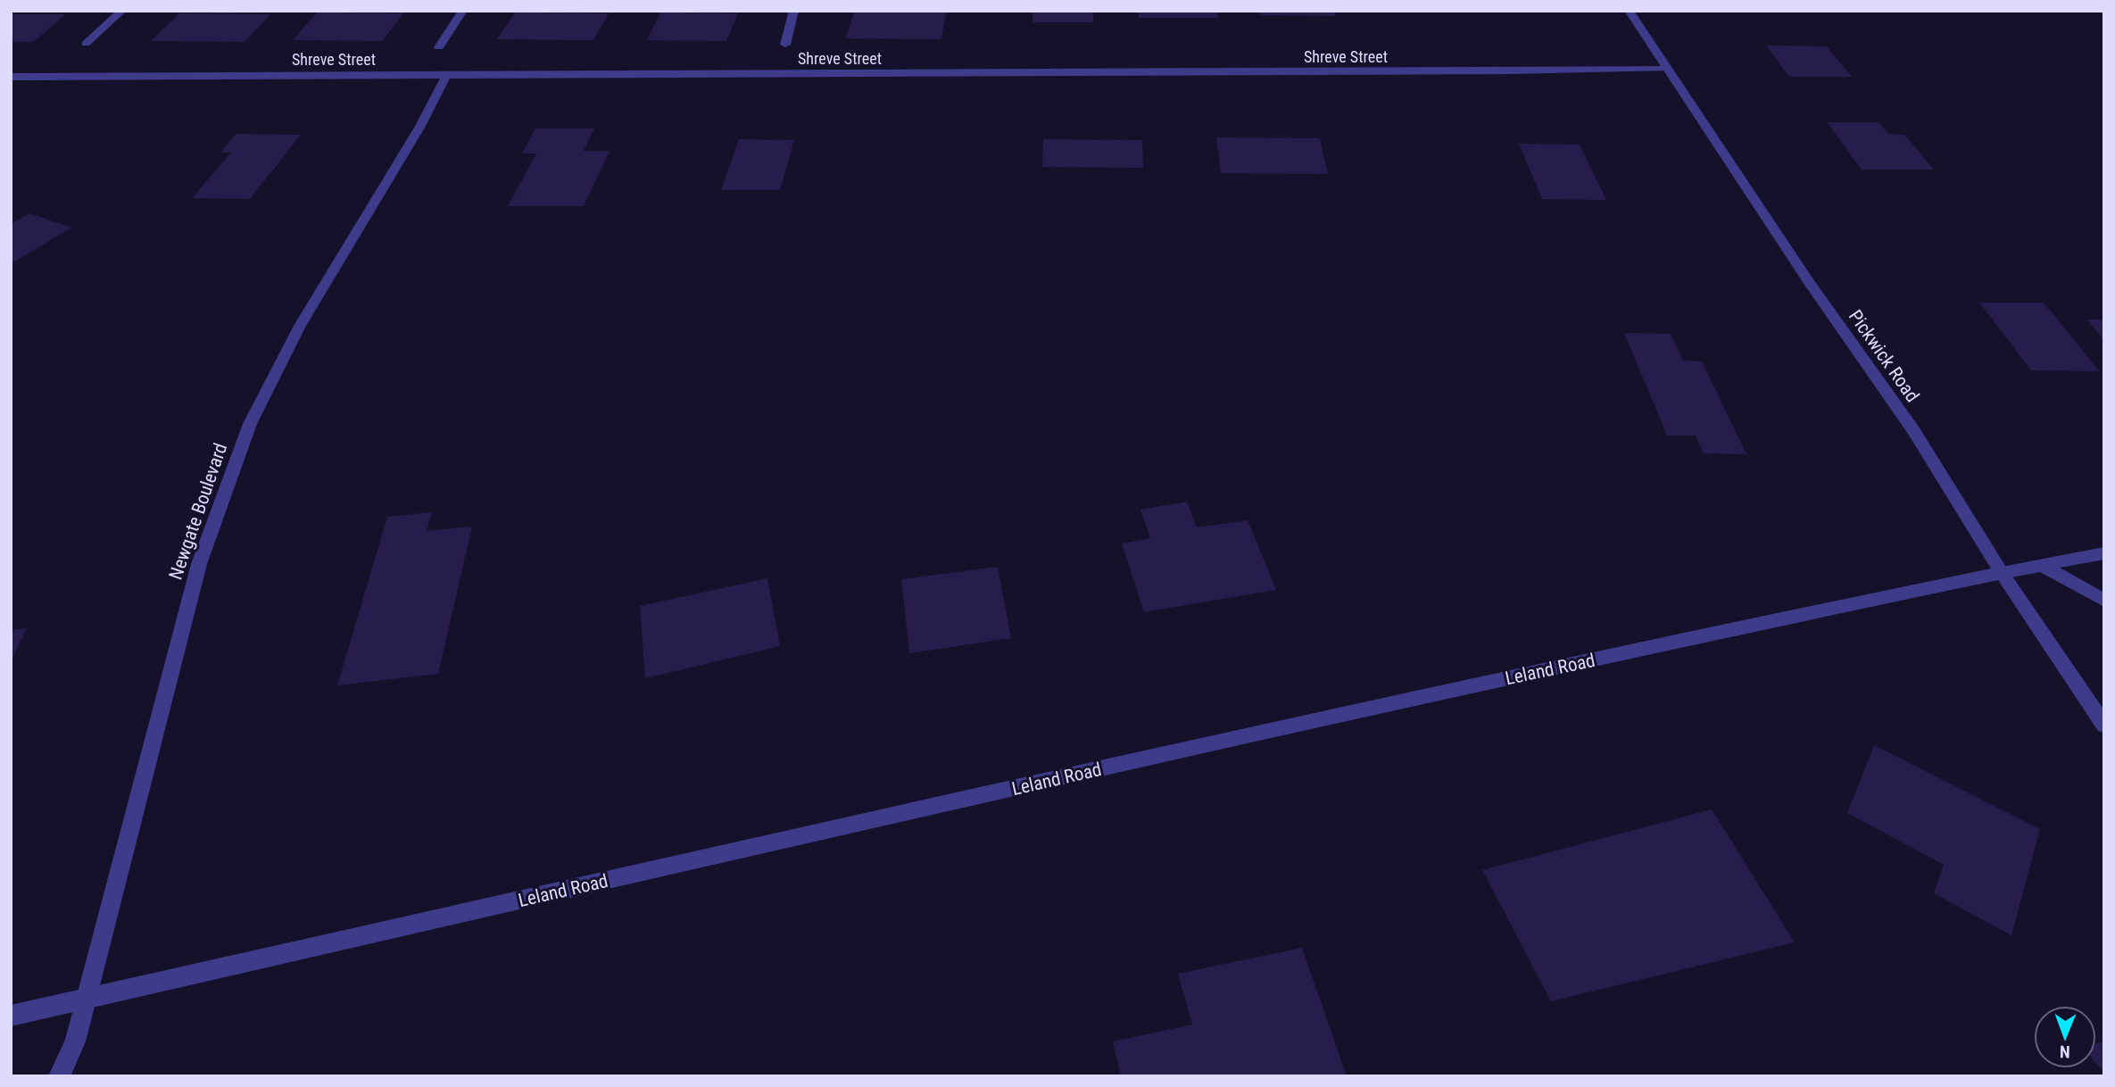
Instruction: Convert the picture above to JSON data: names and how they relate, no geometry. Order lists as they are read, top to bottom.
{
  "streets": {
    "street": [
      "Shreve Street",
      "Pickwick Road",
      "Newgate Boulevard",
      "Leland Road"
    ]
  },
  "crossings": [
    ["Shreve Street", "Pickwick Road"],
    ["Shreve Street", "Newgate Boulevard"],
    ["Pickwick Road", "Leland Road"],
    ["Newgate Boulevard", "Leland Road"]
  ],
  "north": "bottom"
}
